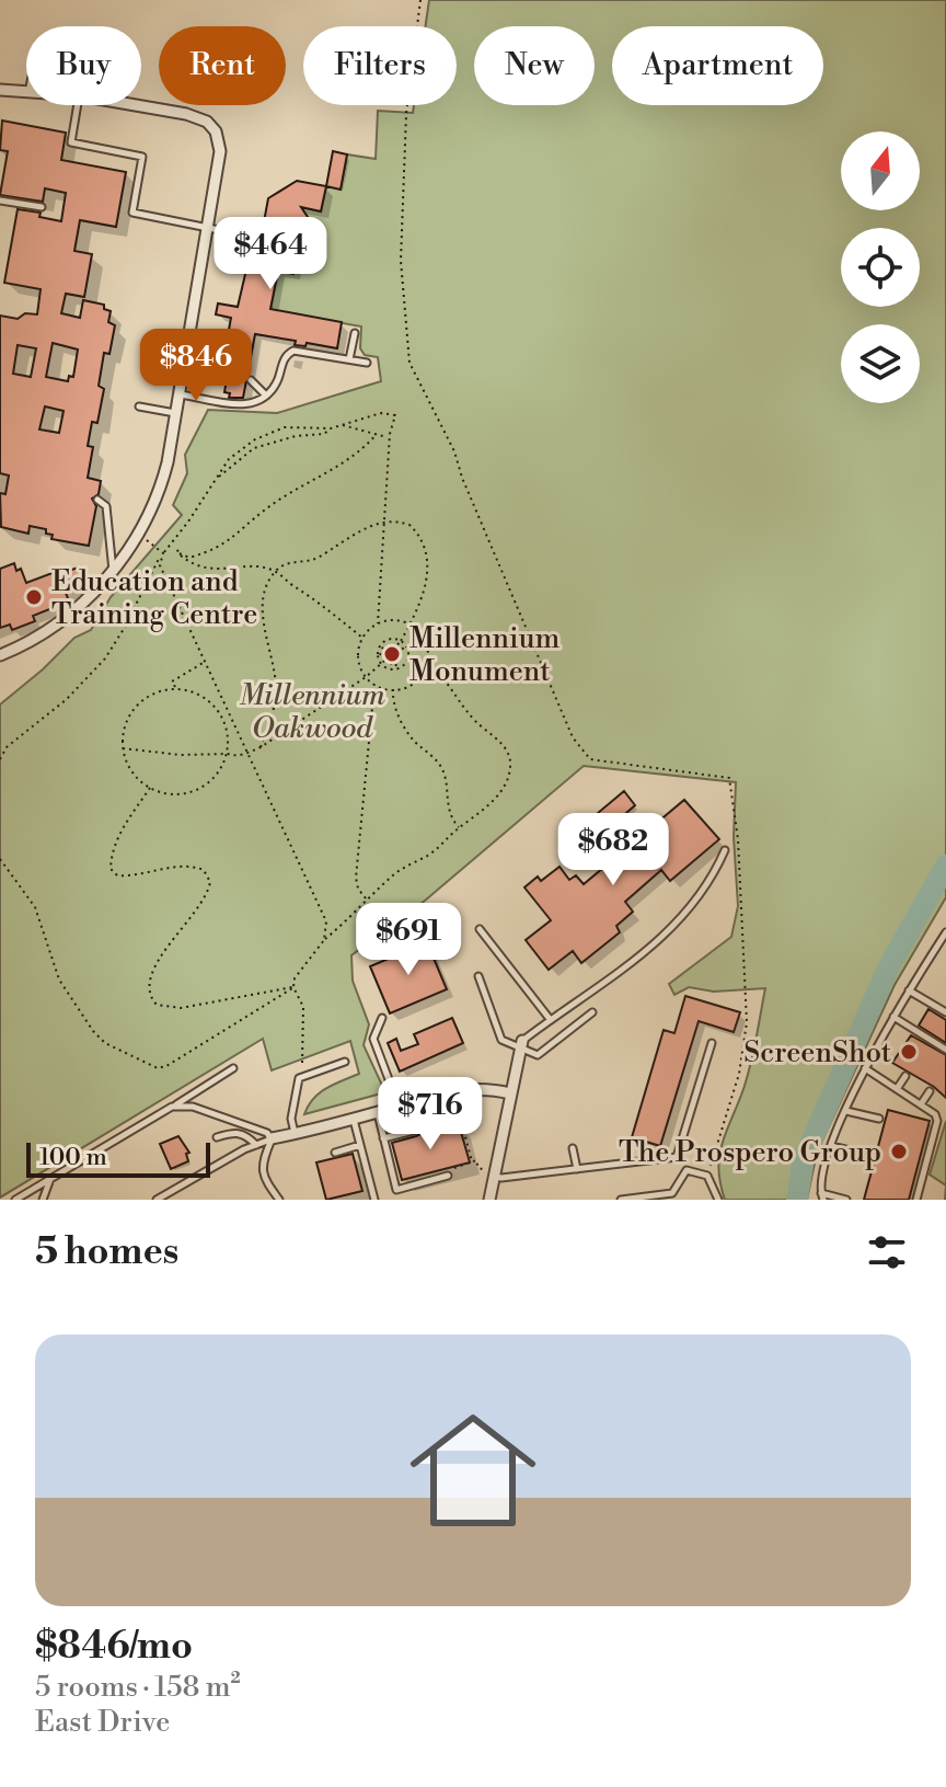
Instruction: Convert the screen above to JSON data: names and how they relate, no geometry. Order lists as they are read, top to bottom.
{
  "parks": ["Millennium Oakwood"],
  "places": [
    "Education and Training Centre",
    "Millennium Monument",
    "ScreenShot",
    "The Prospero Group"
  ],
  "scale_bar": "100 m",
  "north": "top",
  "page": {
    "chip": [
      "Buy",
      "Rent",
      "Filters",
      "New",
      "Apartment"
    ],
    "price": [
      "$464",
      "$846",
      "$682",
      "$691",
      "$716"
    ],
    "scale": "100 m",
    "heading": "5 homes",
    "list": [
      {
        "name": "$846/mo",
        "note": "5 rooms · 158 m² · East Drive"
      }
    ]
  }
}
